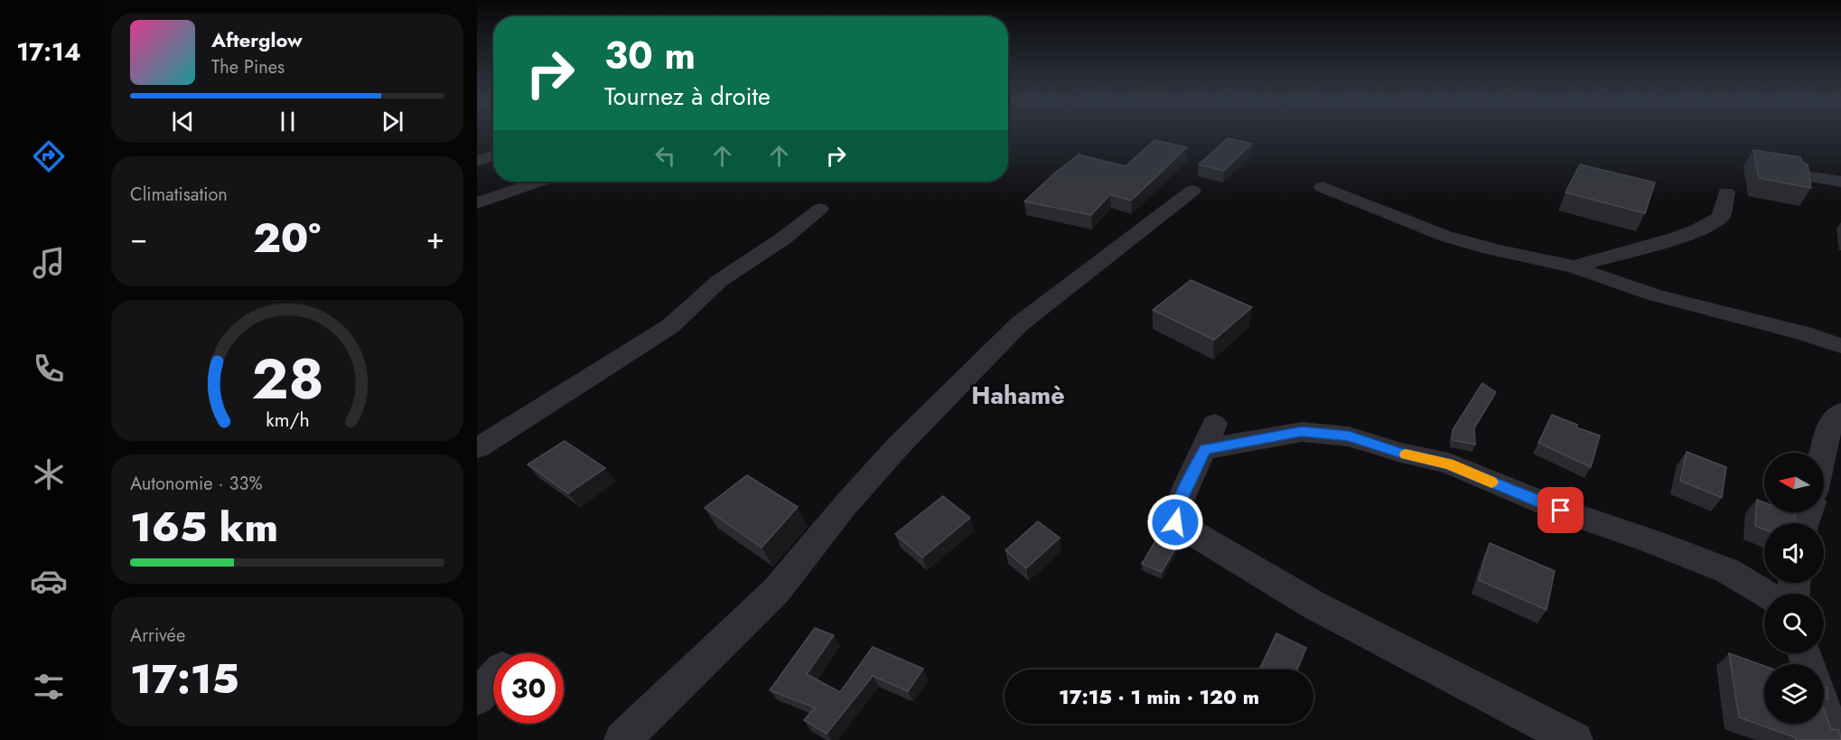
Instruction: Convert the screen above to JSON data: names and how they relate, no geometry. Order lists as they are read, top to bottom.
{
  "districts": ["Hahamè"],
  "north": "left",
  "page": {
    "tabs": "17:14",
    "turn": ["30 m", "Tournez à droite"],
    "song": ["Afterglow", "The Pines"],
    "tile": [
      "Climatisation",
      ["Autonomie · 33%", "165 km"],
      ["Arrivée", "17:15"]
    ],
    "heat": ["−", "20°", "+"],
    "limit": "30",
    "trip": "17:15 · 1 min · 120 m",
    "gauge": ["28", "km/h"]
  }
}
